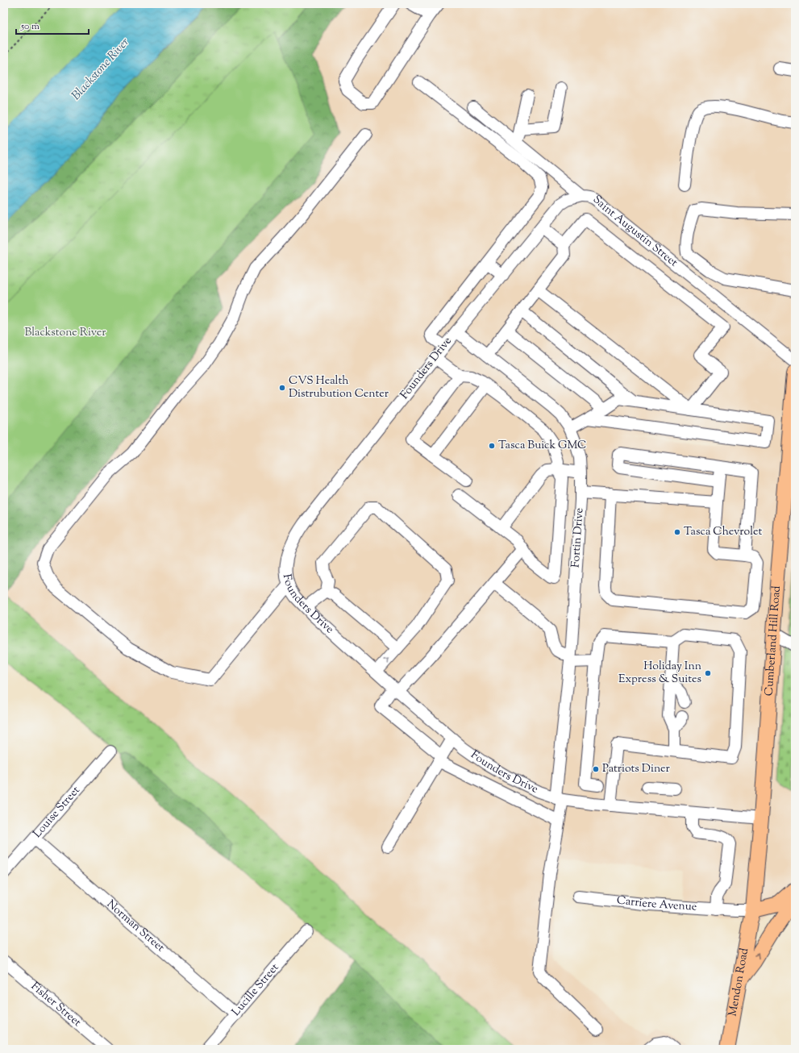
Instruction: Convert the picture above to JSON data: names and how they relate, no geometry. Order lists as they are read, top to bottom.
{
  "streets": {
    "main road": ["Cumberland Hill Road", "Mendon Road"],
    "street": [
      "Saint Augustin Street",
      "Founders Drive",
      "Fortin Drive",
      "Louise Street",
      "Carriere Avenue",
      "Norman Street",
      "Lucille Street",
      "Fisher Street"
    ]
  },
  "crossings": [
    ["Saint Augustin Street", "Founders Drive"],
    ["Founders Drive", "Fortin Drive"],
    ["Founders Drive", "Cumberland Hill Road"],
    ["Cumberland Hill Road", "Carriere Avenue"],
    ["Cumberland Hill Road", "Mendon Road"],
    ["Louise Street", "Norman Street"],
    ["Carriere Avenue", "Mendon Road"],
    ["Norman Street", "Lucille Street"]
  ],
  "water": ["Blackstone River"],
  "parks": ["Blackstone River"],
  "places": [
    "CVS Health Distrubution Center",
    "Tasca Buick GMC",
    "Tasca Chevrolet",
    "Holiday Inn Express & Suites",
    "Patriots Diner"
  ],
  "scale_bar": "50 m"
}
